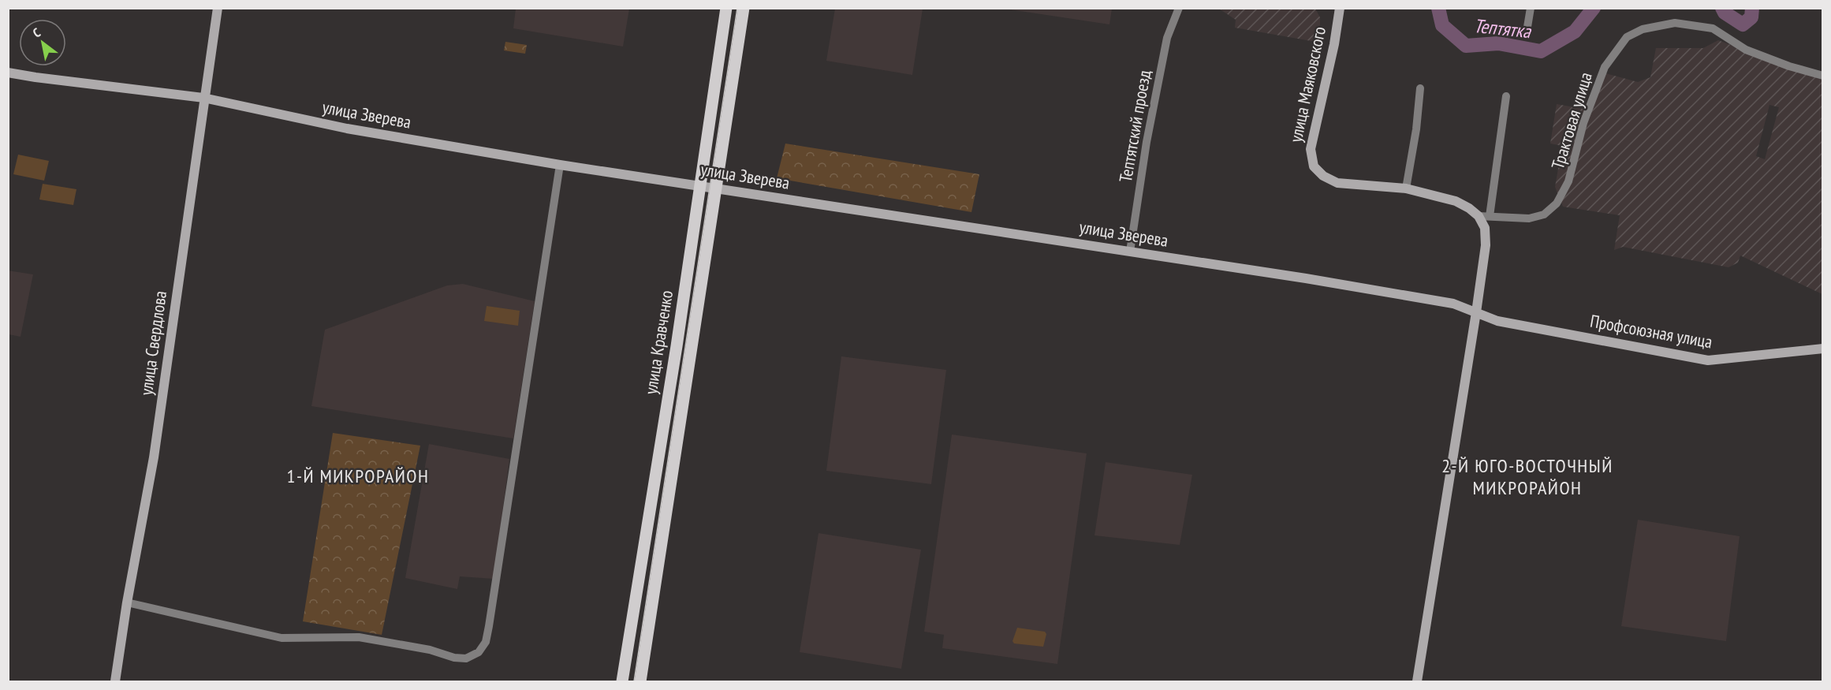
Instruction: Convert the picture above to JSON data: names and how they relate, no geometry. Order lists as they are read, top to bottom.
{
  "streets": {
    "main road": [
      "улица Маяковского",
      "улица Зверева",
      "Профсоюзная улица",
      "улица Кравченко",
      "улица Свердлова"
    ],
    "street": ["Трактовая улица", "Тептятский проезд"]
  },
  "crossings": [
    ["улица Зверева", "Тептятский проезд"],
    ["улица Зверева", "Профсоюзная улица"],
    ["улица Зверева", "улица Кравченко"],
    ["улица Зверева", "улица Свердлова"]
  ],
  "districts": ["2-Й ЮГО-ВОСТОЧНЫЙ МИКРОРАЙОН", "1-Й МИКРОРАЙОН"],
  "water": ["Тептятка"],
  "north": "top left"
}
